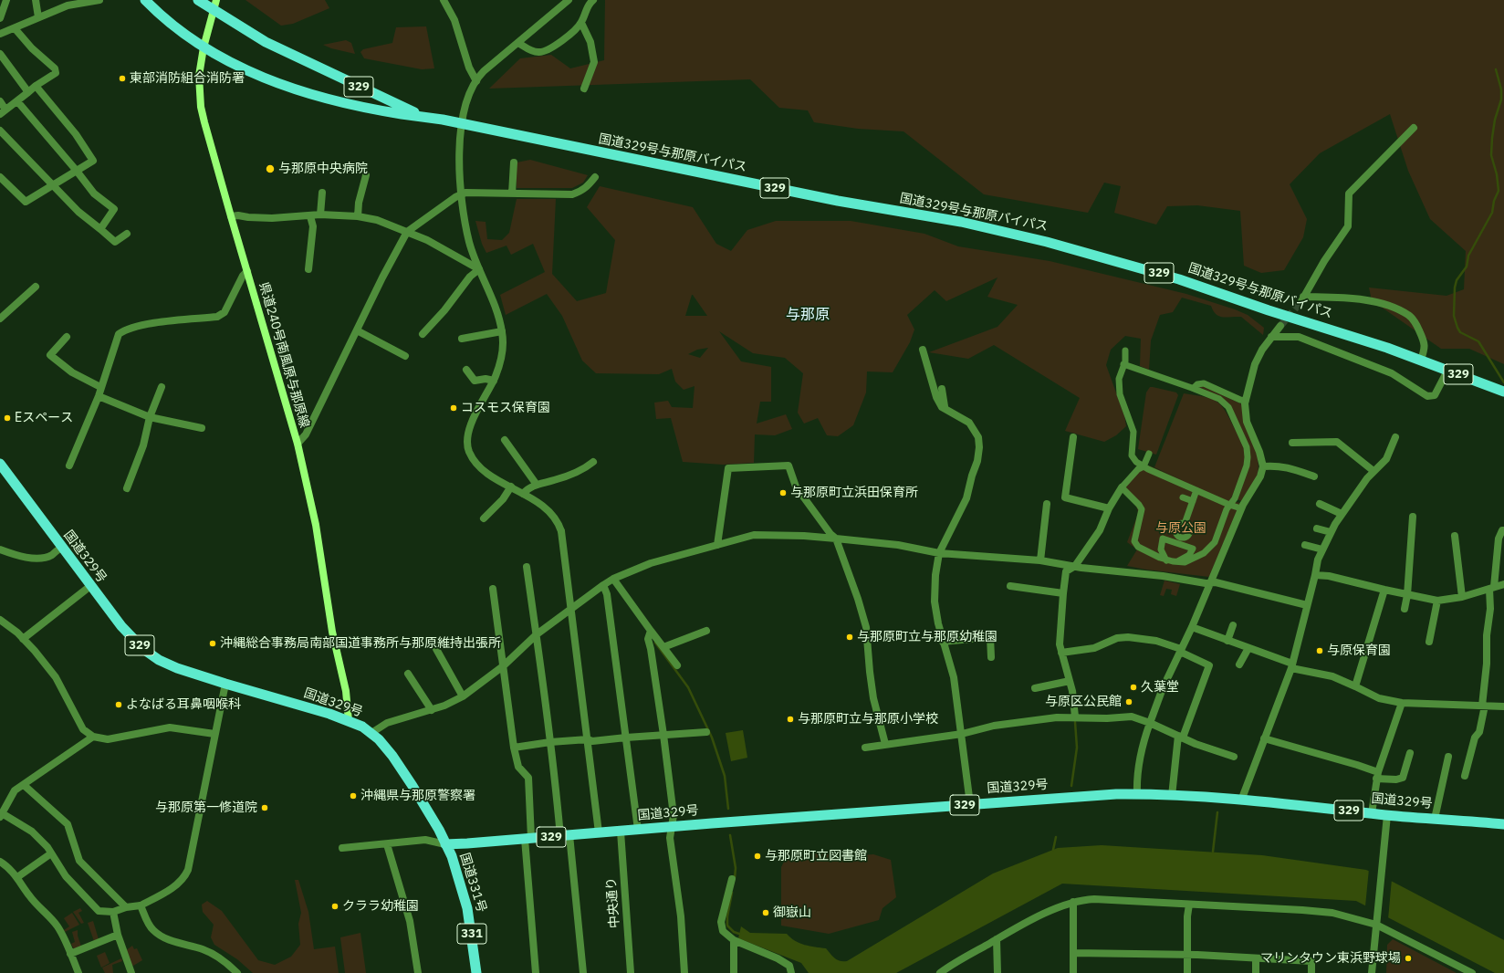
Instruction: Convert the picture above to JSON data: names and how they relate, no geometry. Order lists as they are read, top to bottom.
{
  "streets": {
    "highway": [
      "329",
      "国道329号与那原バイパス",
      "国道329号",
      "国道331号",
      "331"
    ],
    "main road": ["県道240号南風原与那原線"],
    "street": ["中央通り"]
  },
  "crossings": [
    ["国道329号与那原バイパス", "県道240号南風原与那原線"],
    ["県道240号南風原与那原線", "国道329号"],
    ["国道329号", "国道331号"],
    ["国道329号", "中央通り"]
  ],
  "districts": ["与那原"],
  "parks": ["与原公園"],
  "places": [
    "東部消防組合消防署",
    "与那原中央病院",
    "コスモス保育園",
    "Eスペース",
    "与那原町立浜田保育所",
    "与那原町立与那原幼稚園",
    "沖縄総合事務局南部国道事務所与那原維持出張所",
    "与原保育園",
    "久葉堂",
    "与原区公民館",
    "よなばる耳鼻咽喉科",
    "与那原町立与那原小学校",
    "沖縄県与那原警察署",
    "与那原第一修道院",
    "与那原町立図書館",
    "クララ幼稚園",
    "御嶽山",
    "マリンタウン東浜野球場"
  ]
}
